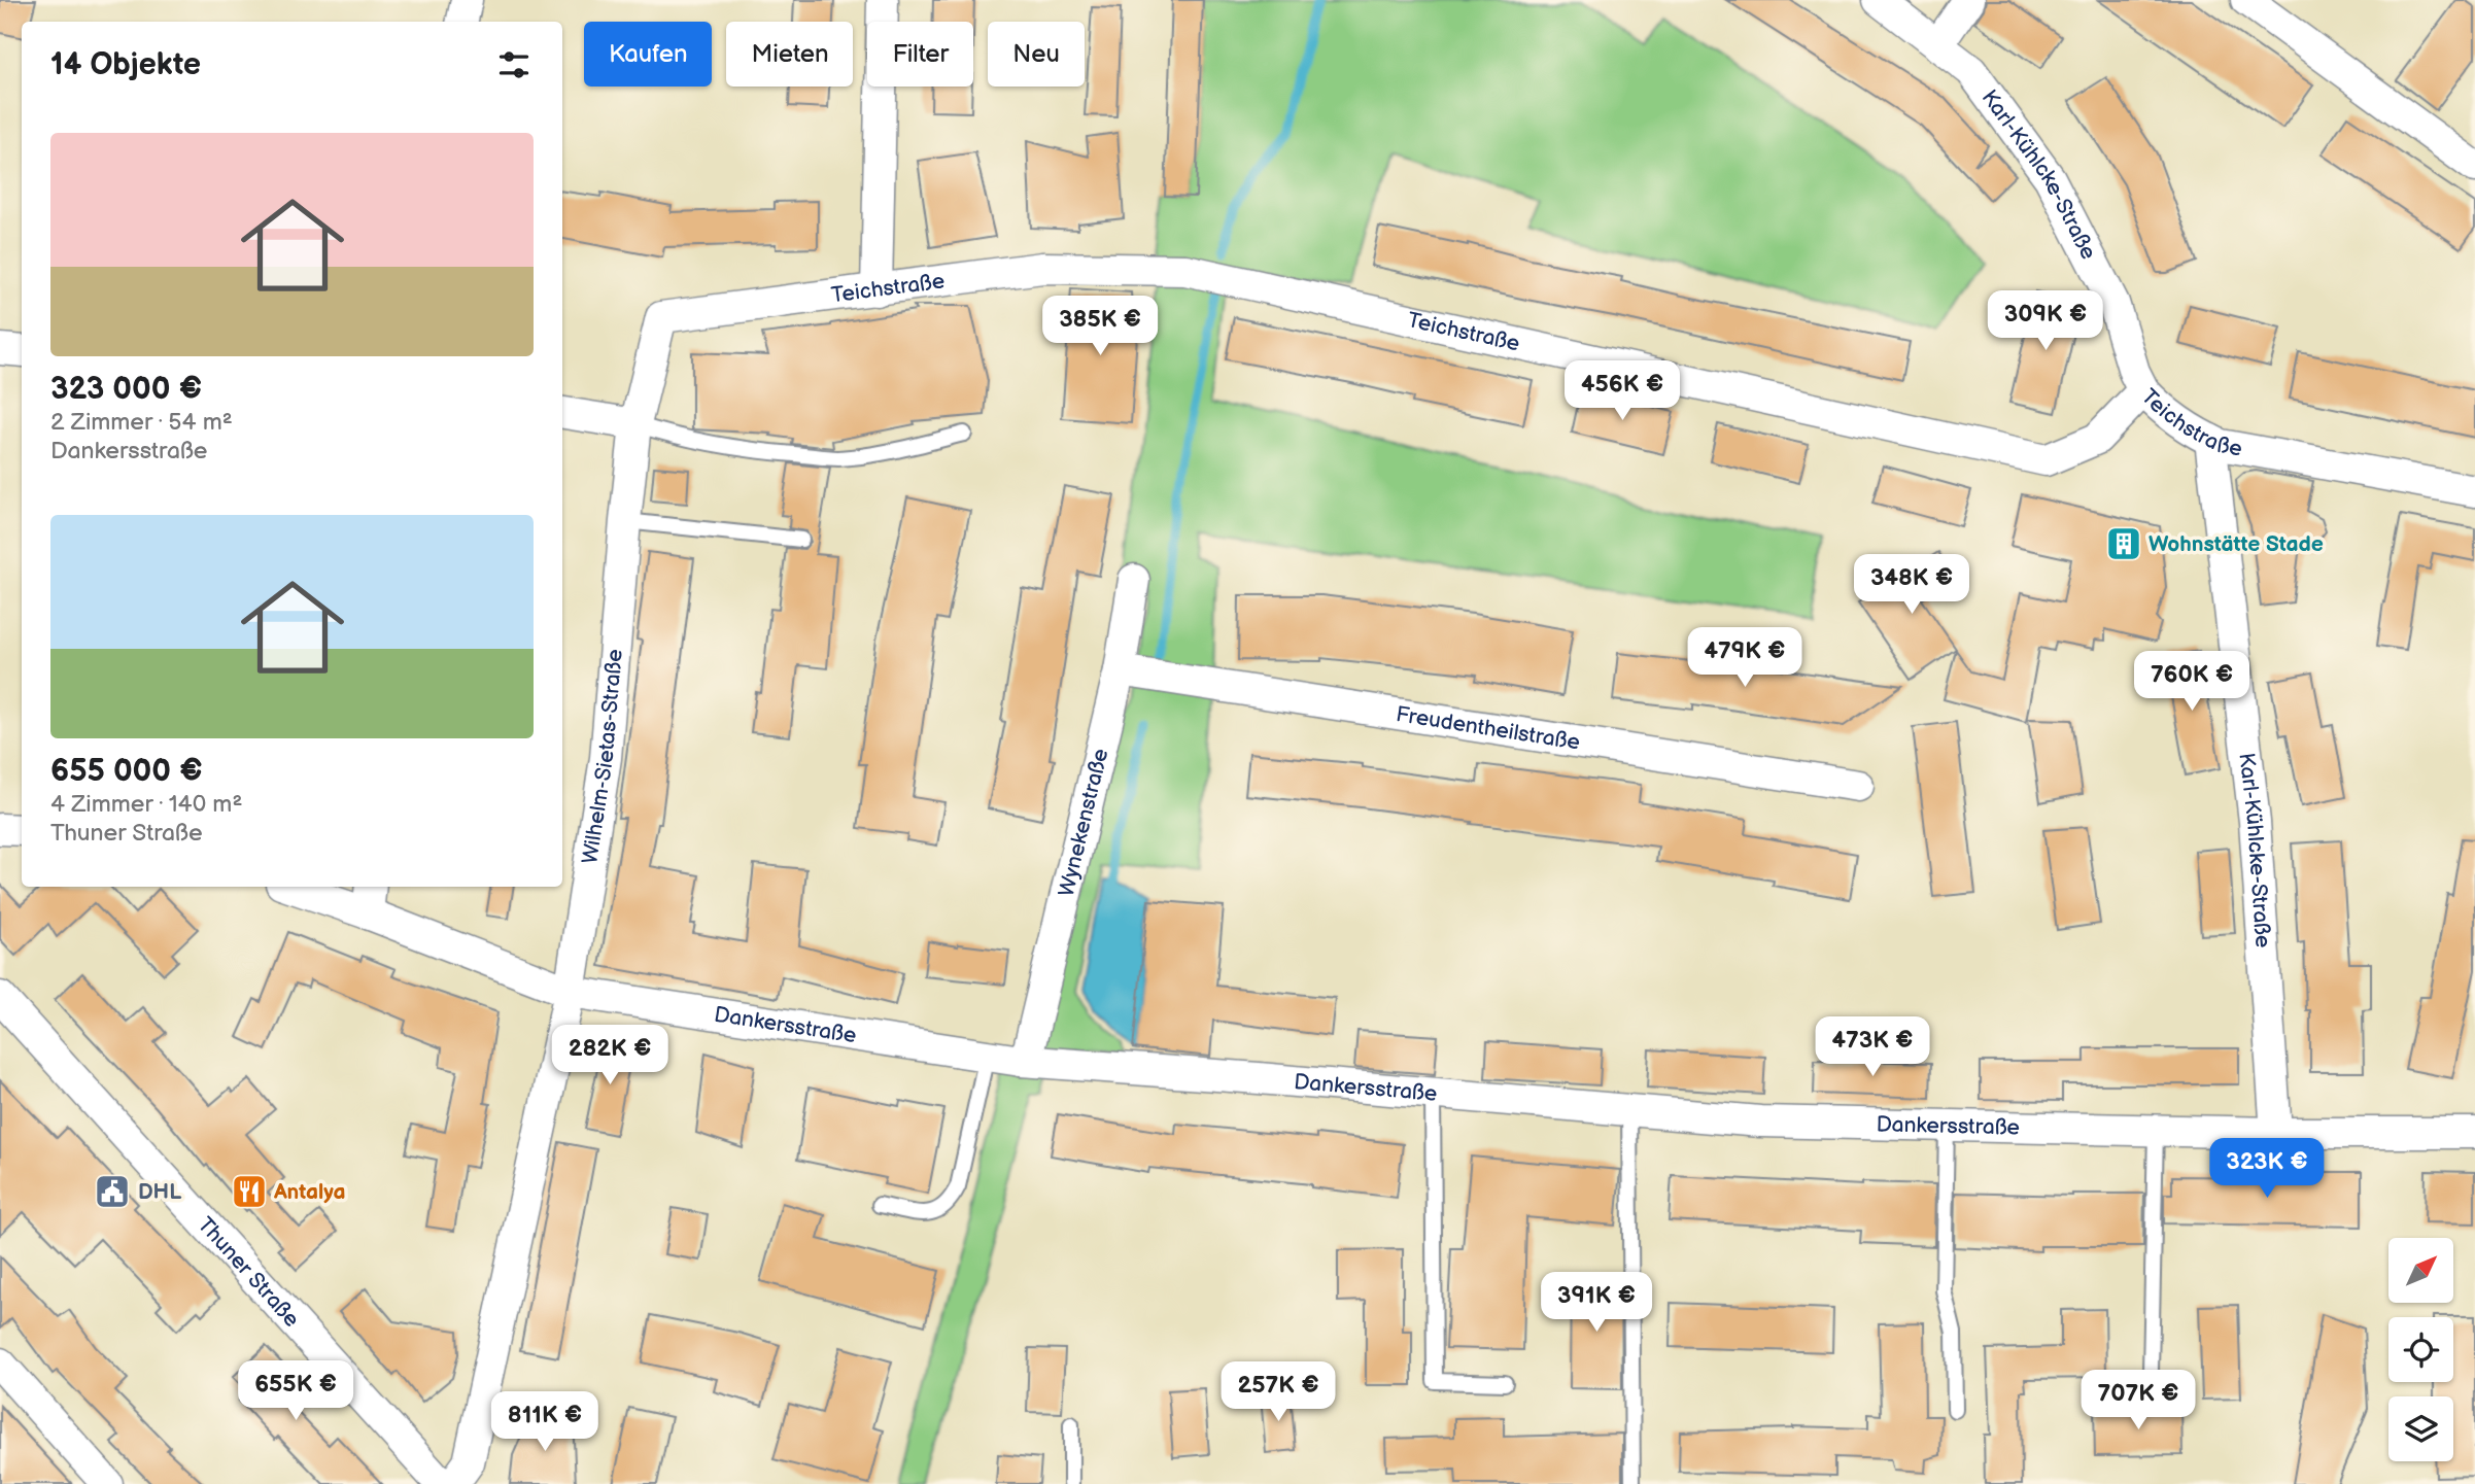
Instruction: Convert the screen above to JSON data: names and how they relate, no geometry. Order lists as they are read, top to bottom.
{
  "streets": {
    "street": [
      "Karl-Kühlcke-Straße",
      "Teichstraße",
      "Freudentheilstraße",
      "Wilhelm-Sietas-Straße",
      "Wynekenstraße",
      "Dankersstraße",
      "Thuner Straße"
    ]
  },
  "crossings": [
    ["Karl-Kühlcke-Straße", "Teichstraße"],
    ["Karl-Kühlcke-Straße", "Dankersstraße"],
    ["Teichstraße", "Wilhelm-Sietas-Straße"],
    ["Freudentheilstraße", "Wynekenstraße"],
    ["Wilhelm-Sietas-Straße", "Dankersstraße"],
    ["Wynekenstraße", "Dankersstraße"]
  ],
  "places": {
    "building": ["Wohnstätte Stade"],
    "public building": ["DHL"],
    "restaurant": ["Antalya"]
  },
  "north": "top right",
  "page": {
    "chip": [
      "Kaufen",
      "Mieten",
      "Filter",
      "Neu"
    ],
    "heading": "14 Objekte",
    "list": [
      {
        "name": "323 000 €",
        "note": "2 Zimmer · 54 m² · Dankersstraße"
      },
      {
        "name": "655 000 €",
        "note": "4 Zimmer · 140 m² · Thuner Straße"
      }
    ],
    "price": [
      "309K €",
      "385K €",
      "456K €",
      "348K €",
      "479K €",
      "760K €",
      "473K €",
      "282K €",
      "323K €",
      "391K €",
      "655K €",
      "257K €",
      "707K €",
      "811K €"
    ]
  }
}
